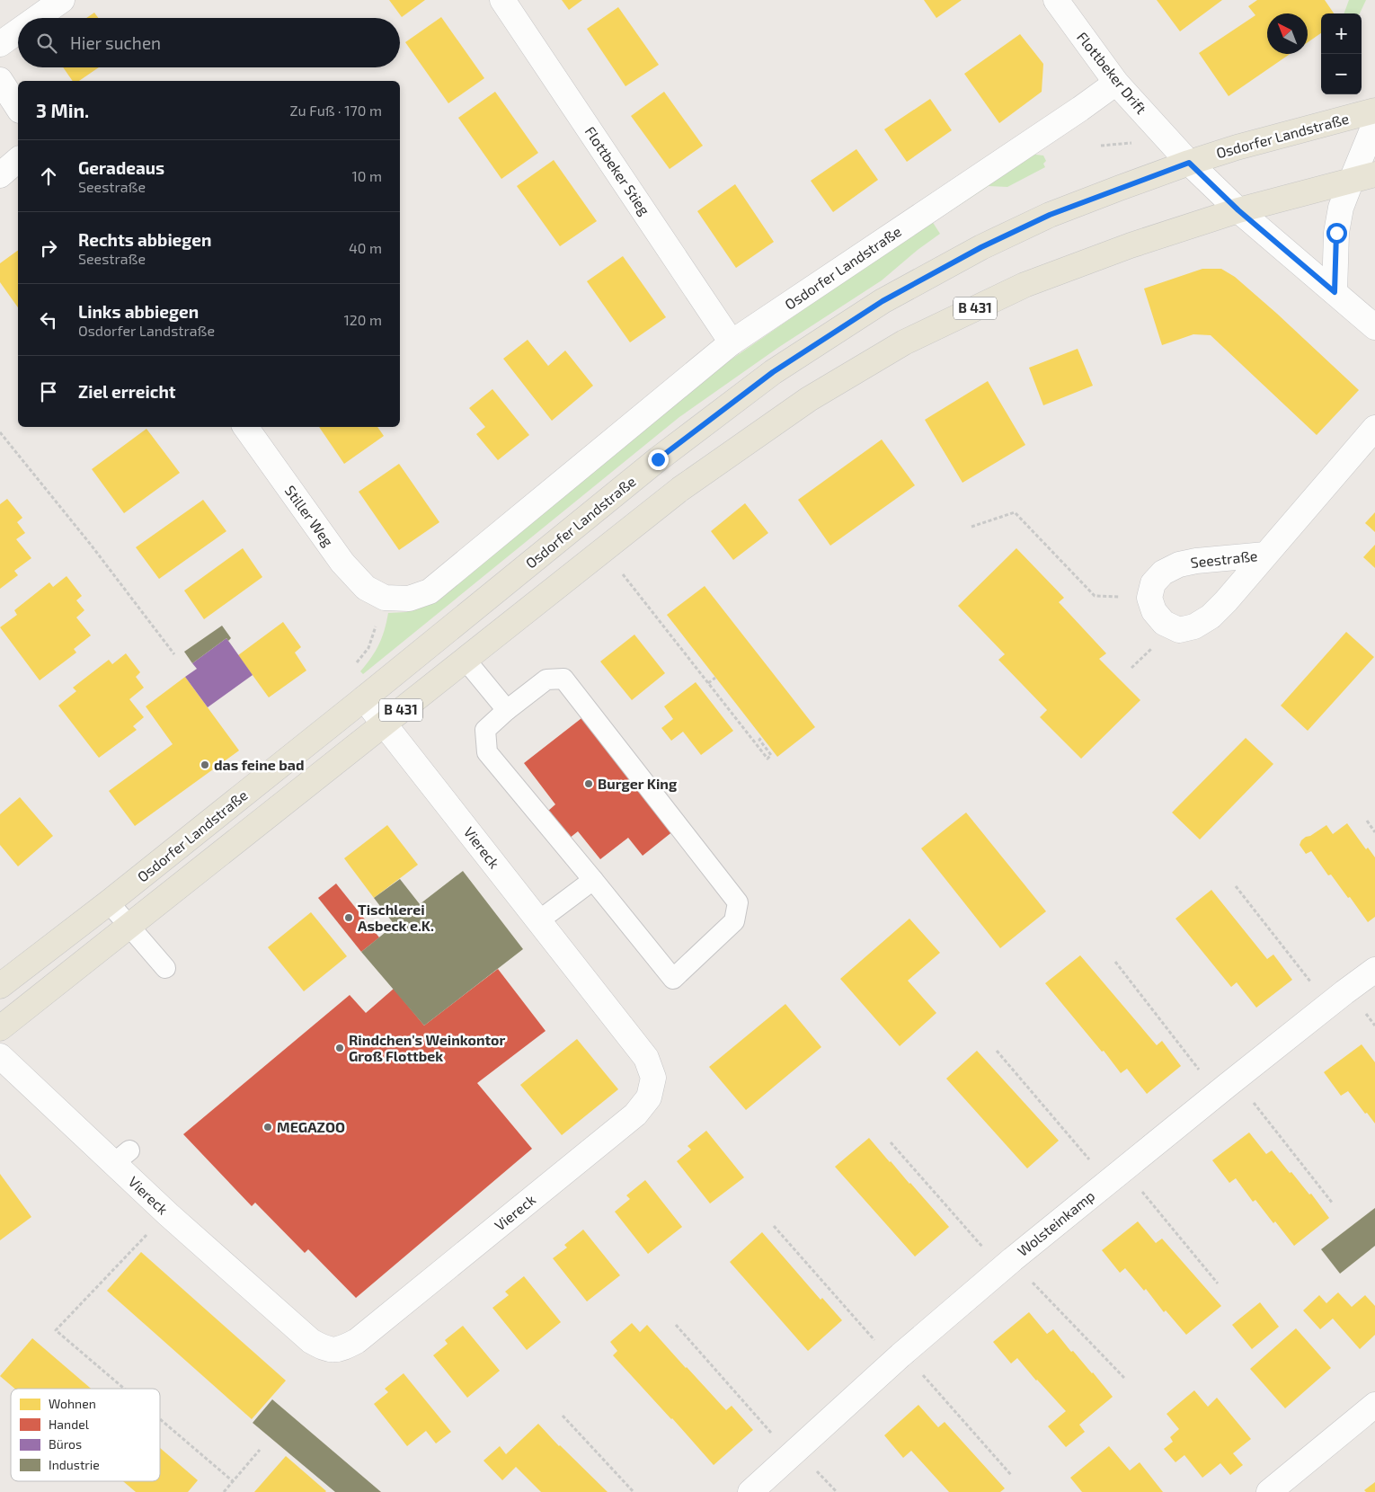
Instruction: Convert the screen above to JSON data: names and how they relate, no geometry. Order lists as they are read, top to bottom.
{
  "streets": {
    "main road": ["Osdorfer Landstraße", "B 431"],
    "street": [
      "Flottbeker Drift",
      "Flottbeker Stieg",
      "Stiller Weg",
      "Seestraße",
      "Viereck",
      "Wolsteinkamp"
    ]
  },
  "crossings": [
    ["Flottbeker Drift", "Osdorfer Landstraße"],
    ["Osdorfer Landstraße", "Flottbeker Stieg"],
    ["Osdorfer Landstraße", "Stiller Weg"],
    ["Osdorfer Landstraße", "Viereck"],
    ["B 431", "Viereck"]
  ],
  "places": [
    "das feine bad",
    "Burger King",
    "Tischlerei Asbeck e.K.",
    "Rindchen's Weinkontor Groß Flottbek",
    "MEGAZOO"
  ],
  "legend": [
    "Wohnen",
    "Handel",
    "Büros",
    "Industrie"
  ],
  "north": "top left",
  "page": {
    "map_buttons": ["+", "−"],
    "search": "Hier suchen",
    "heading": ["3 Min.", "Zu Fuß · 170 m"],
    "list": [
      ["Geradeaus", "Seestraße", "10 m"],
      ["Rechts abbiegen", "Seestraße", "40 m"],
      ["Links abbiegen", "Osdorfer Landstraße", "120 m"],
      "Ziel erreicht"
    ]
  }
}
